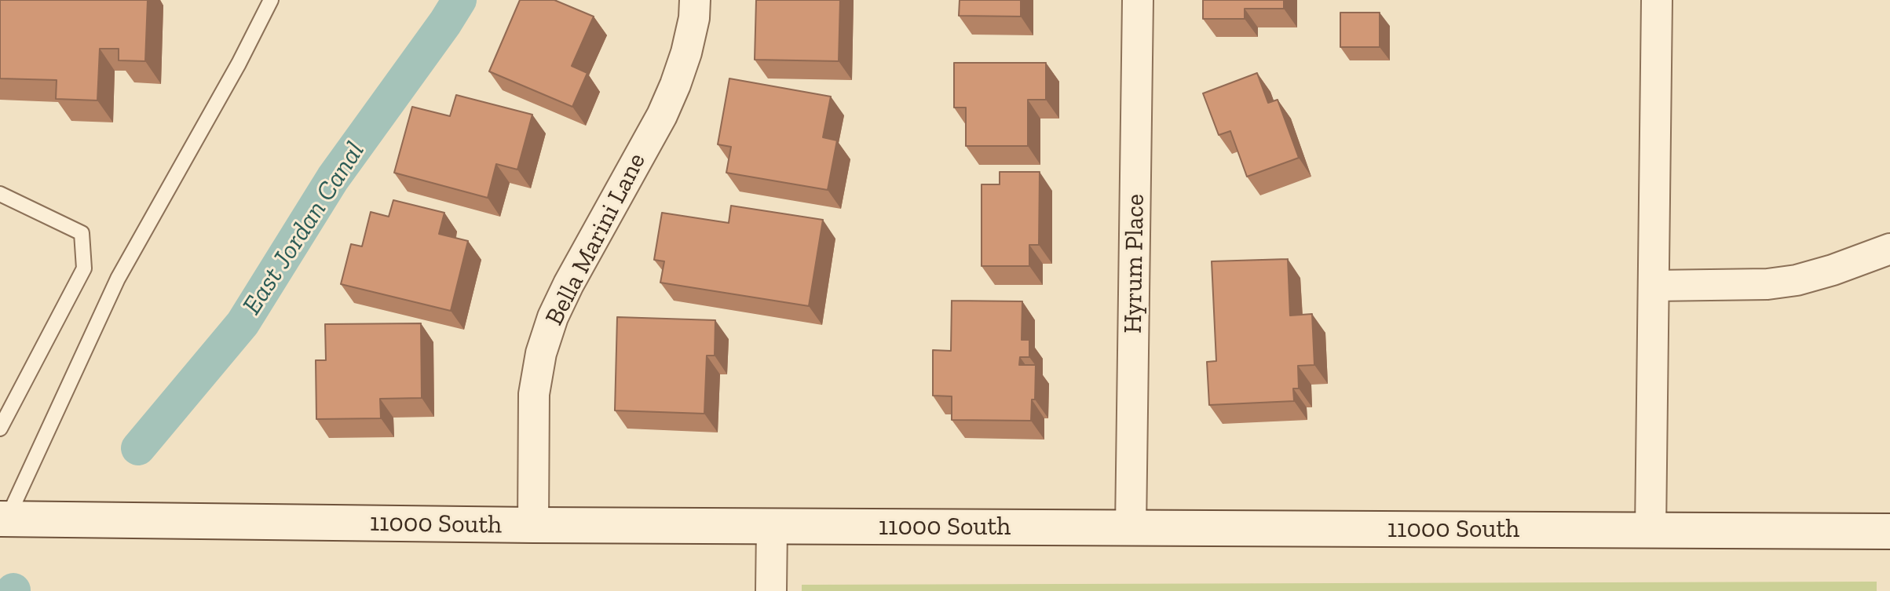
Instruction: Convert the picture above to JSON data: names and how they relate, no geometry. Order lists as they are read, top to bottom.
{
  "streets": {
    "street": ["Bella Marini Lane", "Hyrum Place", "11000 South"]
  },
  "crossings": [
    ["Bella Marini Lane", "11000 South"],
    ["Hyrum Place", "11000 South"]
  ],
  "water": ["East Jordan Canal"]
}
